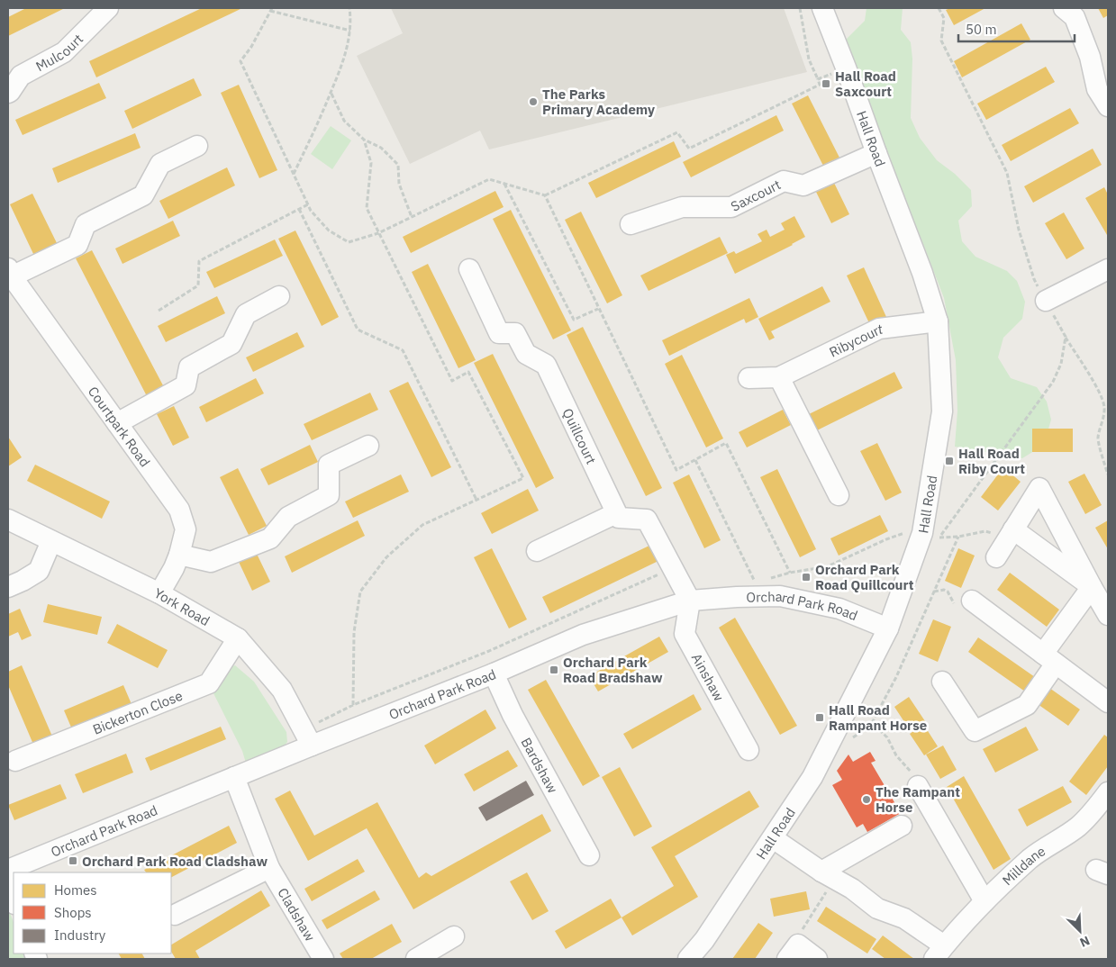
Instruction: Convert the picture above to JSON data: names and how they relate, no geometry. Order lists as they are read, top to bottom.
{
  "streets": {
    "street": [
      "Mulcourt",
      "Hall Road",
      "Saxcourt",
      "Ribycourt",
      "Courtpark Road",
      "Quillcourt",
      "York Road",
      "Orchard Park Road",
      "Ainshaw",
      "Bickerton Close",
      "Bardshaw",
      "Milldane",
      "Cladshaw"
    ]
  },
  "crossings": [
    ["Hall Road", "Saxcourt"],
    ["Hall Road", "Ribycourt"],
    ["Hall Road", "Orchard Park Road"],
    ["Hall Road", "Milldane"],
    ["Courtpark Road", "York Road"],
    ["York Road", "Orchard Park Road"],
    ["York Road", "Bickerton Close"],
    ["Orchard Park Road", "Ainshaw"],
    ["Orchard Park Road", "Bardshaw"],
    ["Orchard Park Road", "Cladshaw"]
  ],
  "places": {
    "transit": [
      "Hall Road Saxcourt",
      "Hall Road Riby Court",
      "Orchard Park Road Quillcourt",
      "Orchard Park Road Bradshaw",
      "Hall Road Rampant Horse",
      "Orchard Park Road Cladshaw"
    ],
    "other": ["The Parks Primary Academy", "The Rampant Horse"]
  },
  "legend": ["Homes", "Shops", "Industry"],
  "scale_bar": "50 m",
  "north": "bottom right"
}
